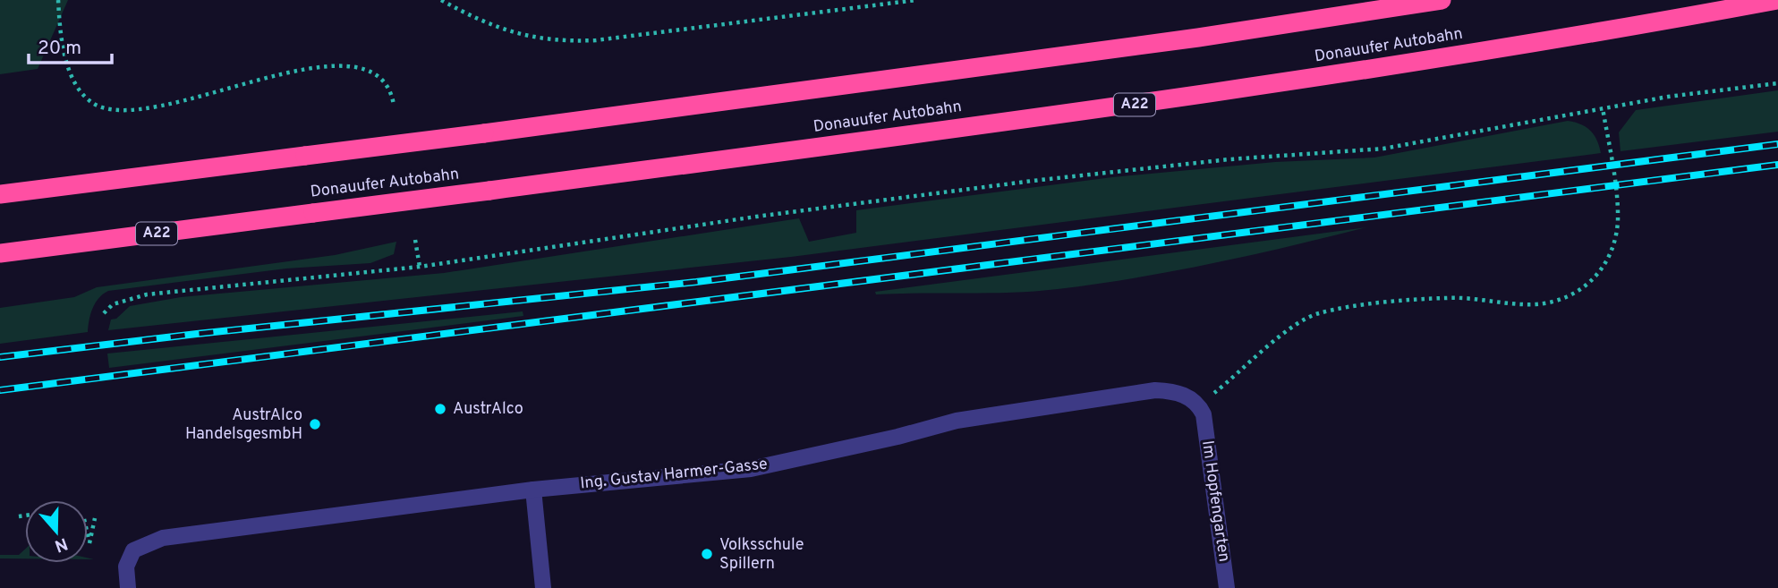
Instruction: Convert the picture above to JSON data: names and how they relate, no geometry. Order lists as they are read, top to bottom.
{
  "streets": {
    "highway": ["Donauufer Autobahn", "A22"],
    "street": ["Ing. Gustav Harmer-Gasse", "Im Hopfengarten"]
  },
  "crossings": [
    ["Ing. Gustav Harmer-Gasse", "Im Hopfengarten"]
  ],
  "places": ["AustrAlco", "AustrAlco HandelsgesmbH", "Volksschule Spillern"],
  "scale_bar": "20 m",
  "north": "bottom"
}
